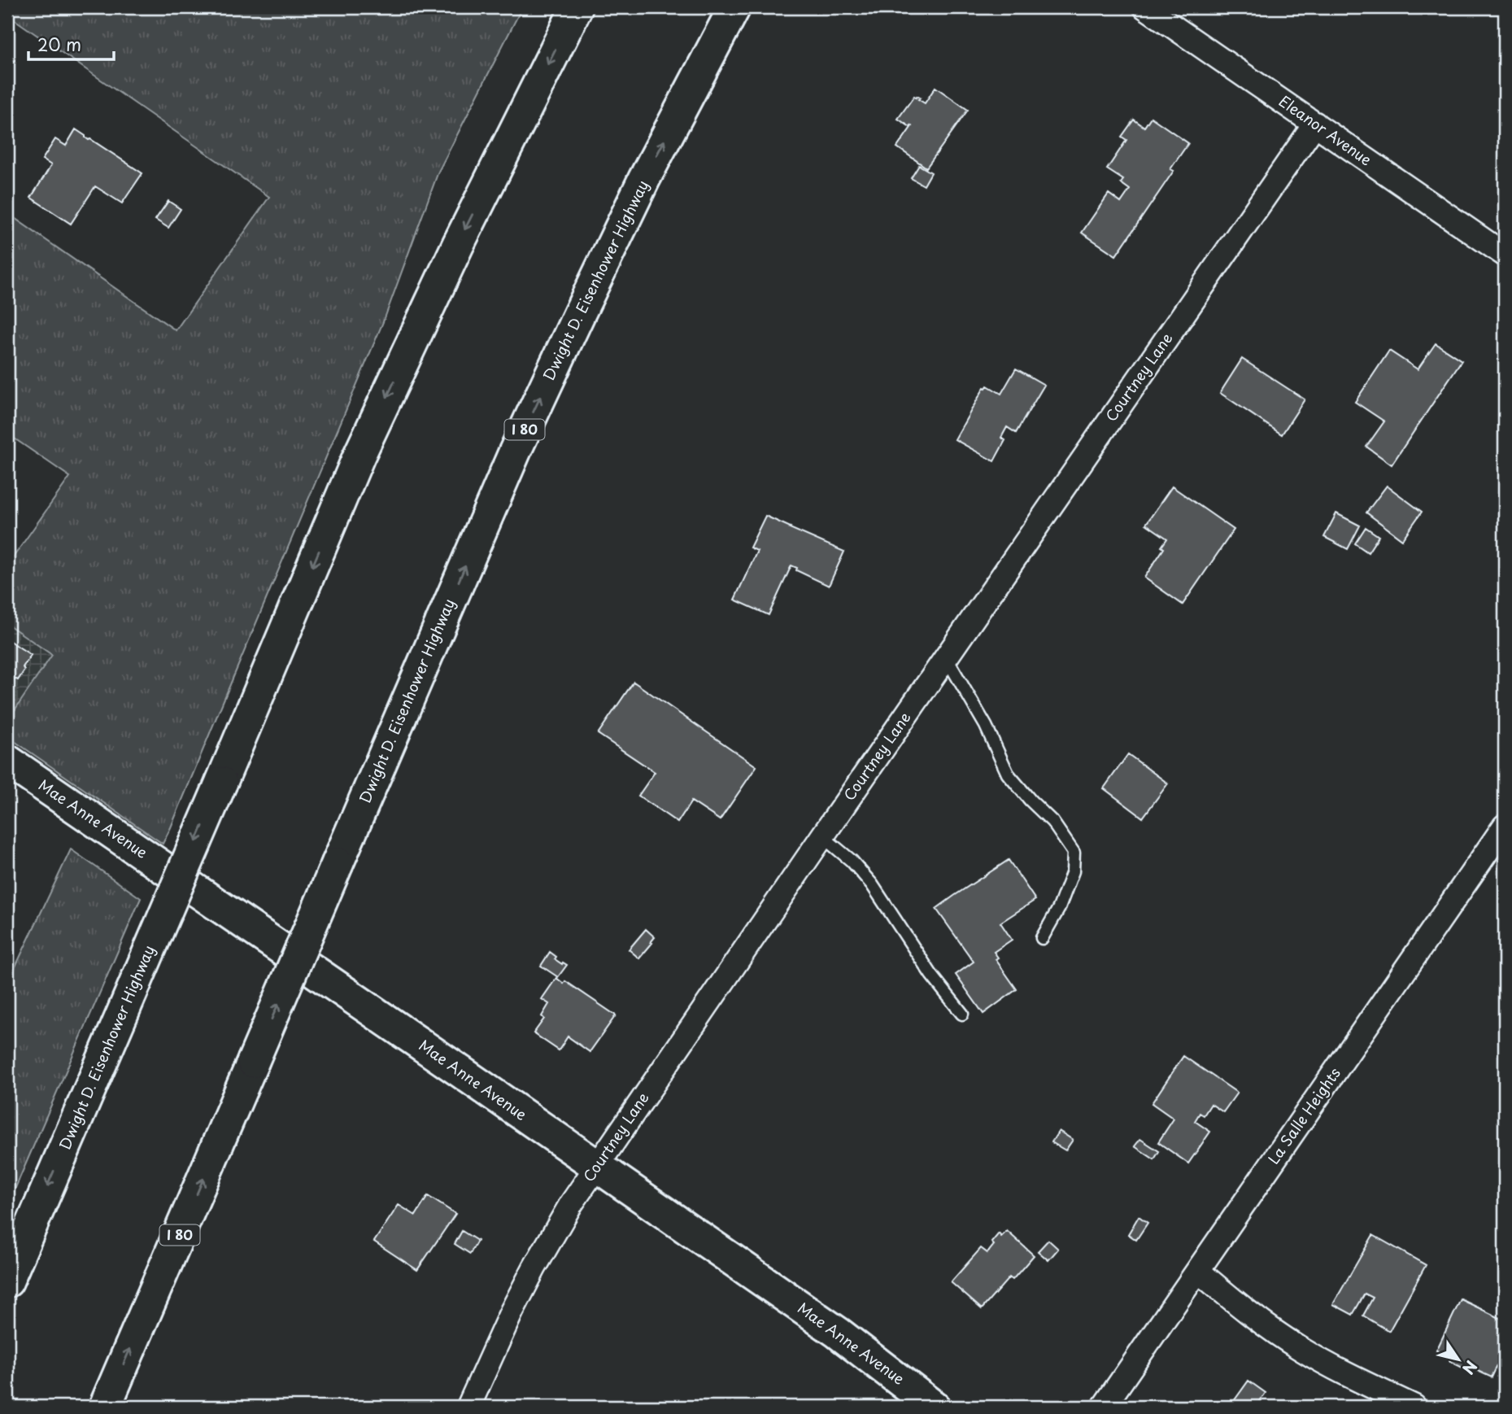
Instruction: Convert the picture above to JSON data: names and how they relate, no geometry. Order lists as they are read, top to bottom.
{
  "streets": {
    "main road": ["Dwight D. Eisenhower Highway", "I 80", "Mae Anne Avenue"],
    "street": ["Eleanor Avenue", "Courtney Lane", "La Salle Heights"]
  },
  "crossings": [
    ["Eleanor Avenue", "Courtney Lane"],
    ["Courtney Lane", "Mae Anne Avenue"]
  ],
  "scale_bar": "20 m",
  "north": "bottom right"
}
